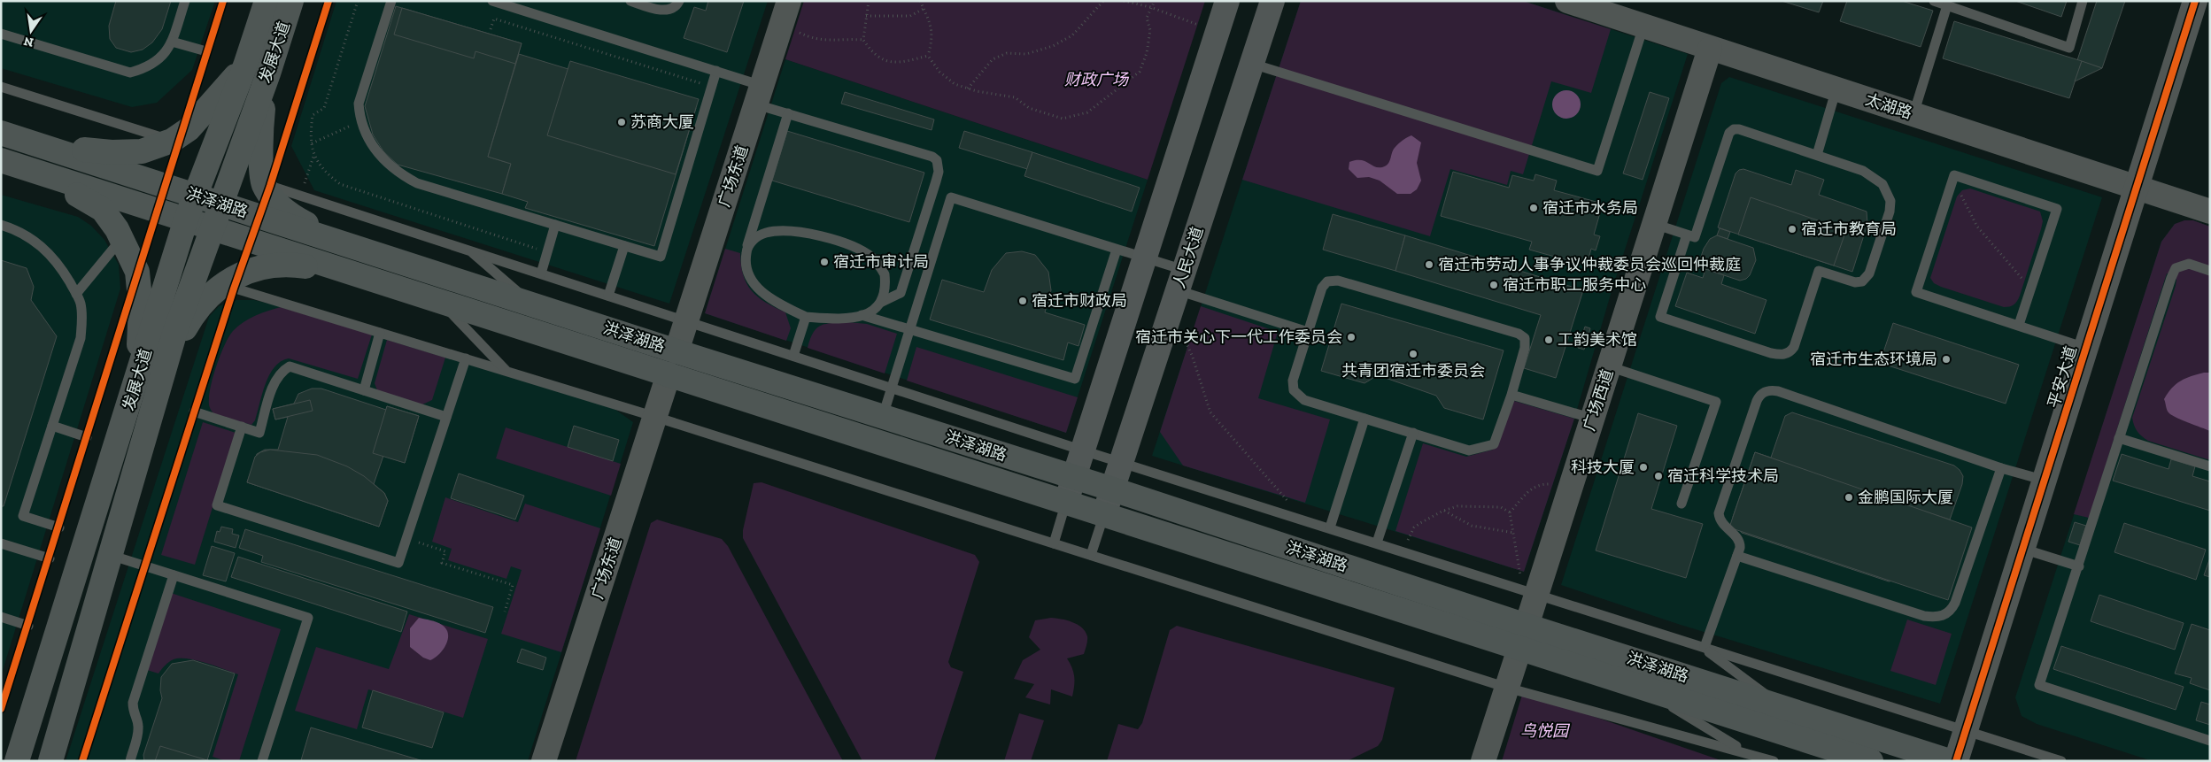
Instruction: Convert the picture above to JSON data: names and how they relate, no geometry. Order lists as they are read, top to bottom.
{
  "streets": {
    "main road": ["发展大道", "洪泽湖路", "人民大道"],
    "street": [
      "太湖路",
      "广场东道",
      "平安大道",
      "广场西道"
    ]
  },
  "crossings": [
    ["发展大道", "洪泽湖路"],
    ["太湖路", "平安大道"],
    ["太湖路", "广场西道"],
    ["广场东道", "洪泽湖路"],
    ["洪泽湖路", "人民大道"],
    ["洪泽湖路", "广场西道"]
  ],
  "parks": ["财政广场", "鸟悦园"],
  "places": [
    "苏商大厦",
    "宿迁市水务局",
    "宿迁市教育局",
    "宿迁市审计局",
    "宿迁市劳动人事争议仲裁委员会巡回仲裁庭",
    "宿迁市职工服务中心",
    "宿迁市财政局",
    "宿迁市关心下一代工作委员会",
    "工韵美术馆",
    "共青团宿迁市委员会",
    "宿迁市生态环境局",
    "科技大厦",
    "宿迁科学技术局",
    "金鹏国际大厦"
  ],
  "north": "bottom"
}
